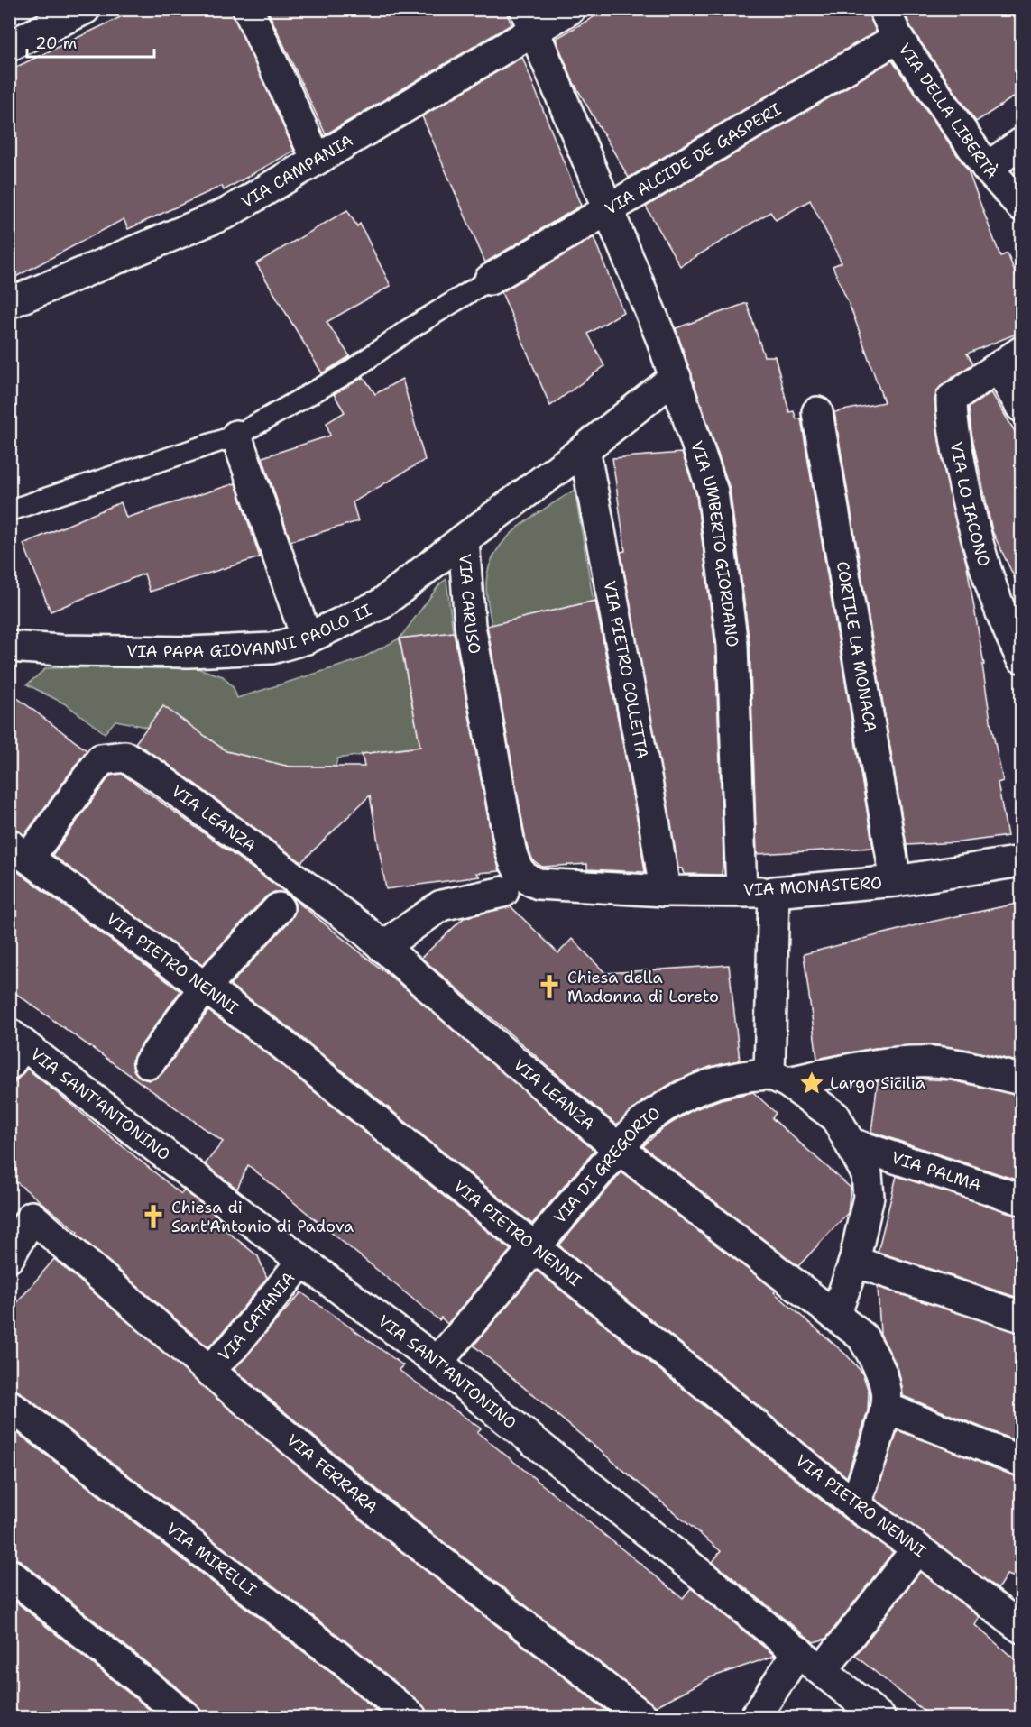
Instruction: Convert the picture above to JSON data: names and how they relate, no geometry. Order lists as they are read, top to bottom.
{
  "streets": {
    "street": [
      "VIA DELLA LIBERTÀ",
      "VIA ALCIDE DE GASPERI",
      "VIA CAMPANIA",
      "VIA LO IACONO",
      "VIA UMBERTO GIORDANO",
      "VIA CARUSO",
      "VIA PAPA GIOVANNI PAOLO II",
      "CORTILE LA MONACA",
      "VIA PIETRO COLLETTA",
      "VIA LEANZA",
      "VIA MONASTERO",
      "VIA PIETRO NENNI",
      "VIA SANT'ANTONINO",
      "VIA DI GREGORIO",
      "VIA PALMA",
      "VIA CATANIA",
      "VIA FERRARA",
      "VIA MIRELLI"
    ]
  },
  "crossings": [
    ["VIA DELLA LIBERTÀ", "VIA ALCIDE DE GASPERI"],
    ["VIA ALCIDE DE GASPERI", "VIA UMBERTO GIORDANO"],
    ["VIA CAMPANIA", "VIA UMBERTO GIORDANO"],
    ["VIA UMBERTO GIORDANO", "VIA CARUSO"],
    ["VIA UMBERTO GIORDANO", "VIA MONASTERO"],
    ["VIA CARUSO", "VIA PAPA GIOVANNI PAOLO II"],
    ["VIA CARUSO", "VIA PIETRO COLLETTA"],
    ["VIA CARUSO", "VIA MONASTERO"],
    ["CORTILE LA MONACA", "VIA MONASTERO"],
    ["VIA PIETRO COLLETTA", "VIA MONASTERO"],
    ["VIA LEANZA", "VIA PIETRO NENNI"],
    ["VIA LEANZA", "VIA DI GREGORIO"],
    ["VIA PIETRO NENNI", "VIA DI GREGORIO"],
    ["VIA SANT'ANTONINO", "VIA DI GREGORIO"],
    ["VIA SANT'ANTONINO", "VIA CATANIA"],
    ["VIA CATANIA", "VIA FERRARA"]
  ],
  "places": {
    "church": ["Chiesa della Madonna di Loreto", "Chiesa di Sant'Antonio di Padova"],
    "place": ["Largo Sicilia"]
  },
  "scale_bar": "20 m"
}
